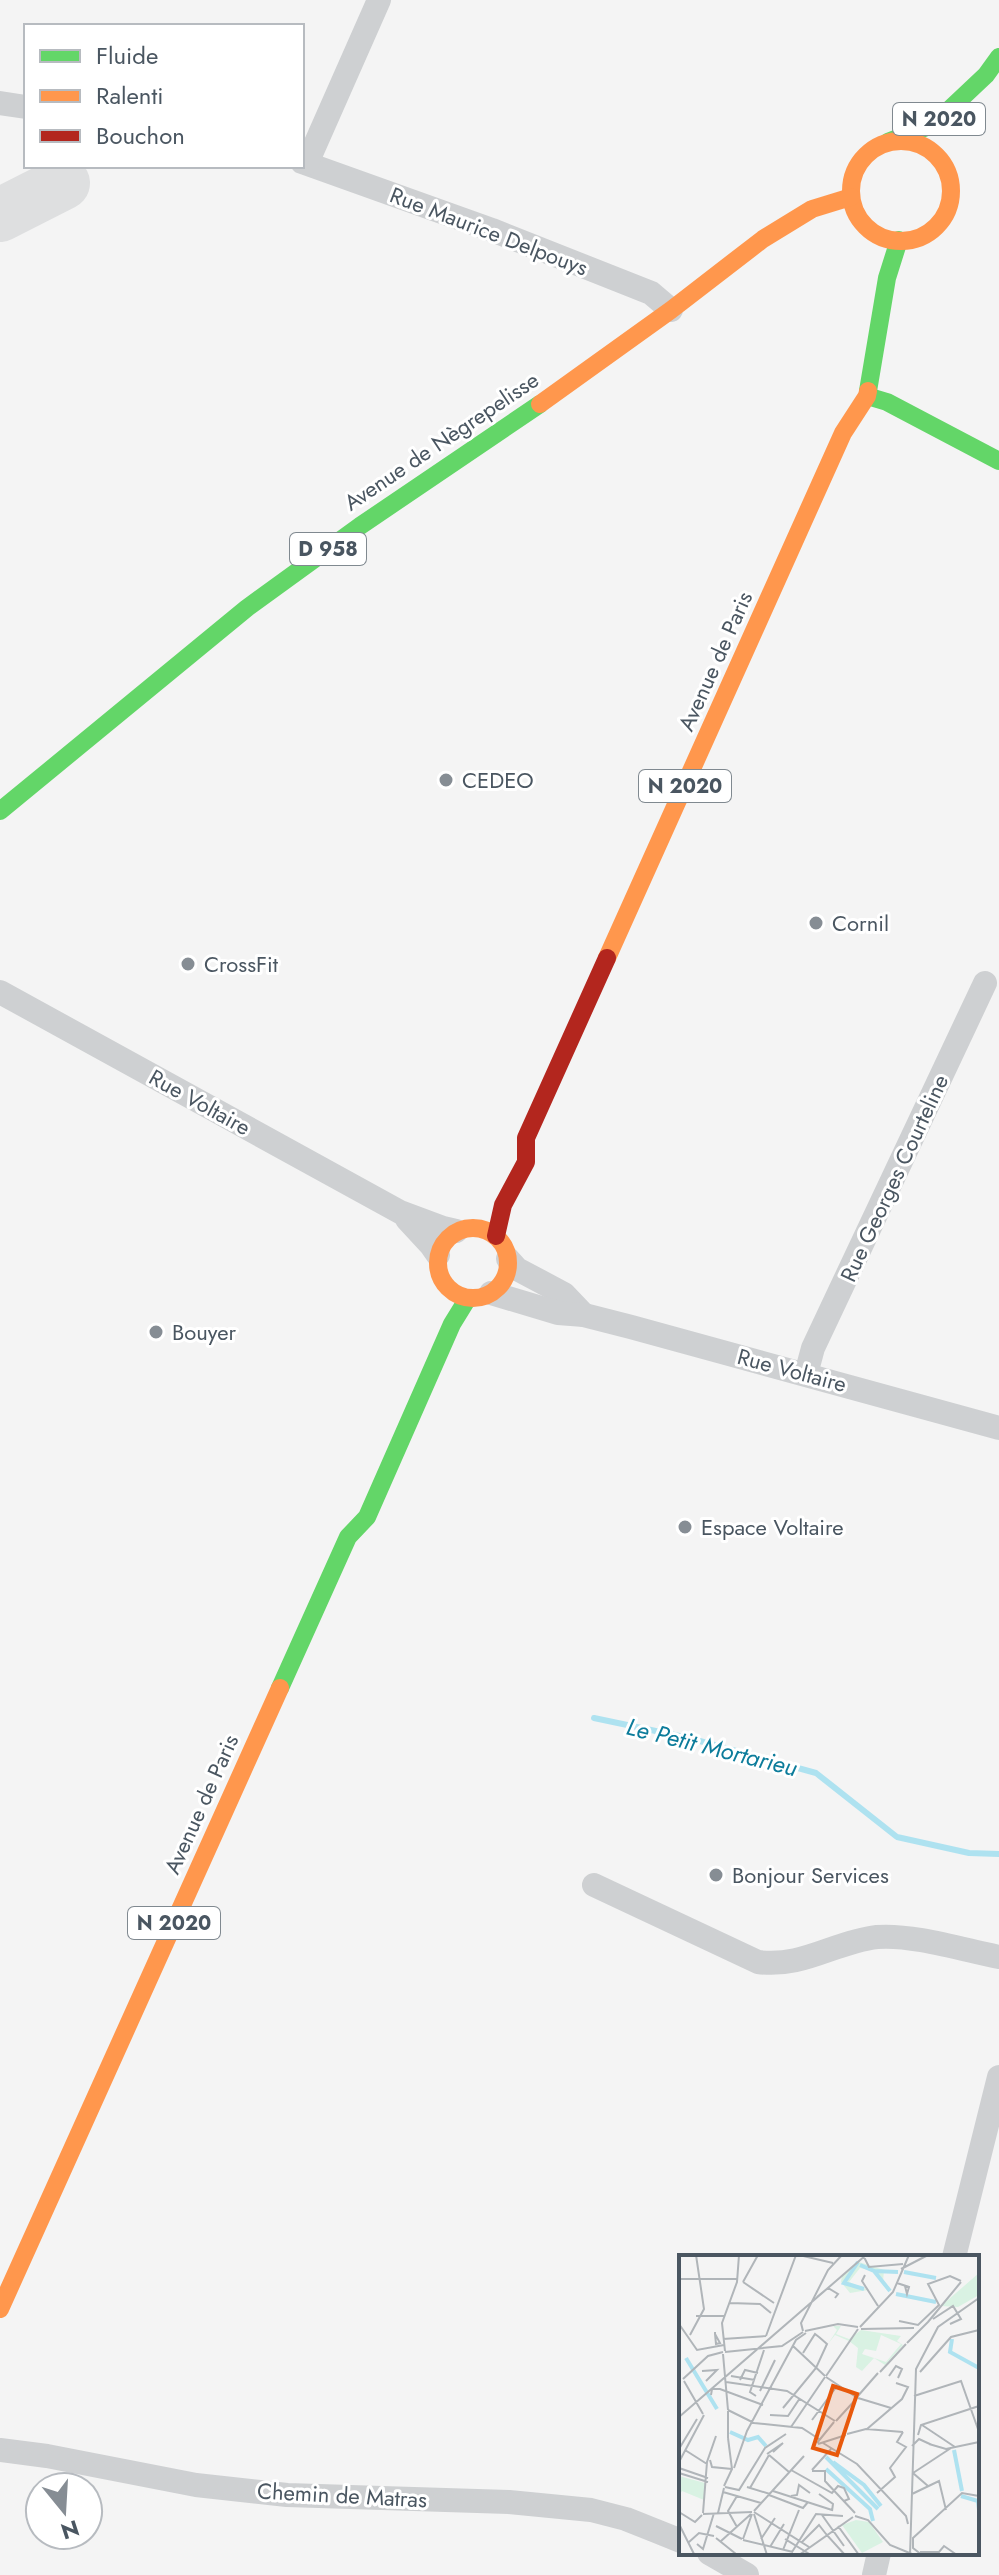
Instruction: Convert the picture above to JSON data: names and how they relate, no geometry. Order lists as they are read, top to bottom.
{
  "streets": {
    "main road": [
      "N 2020",
      "Avenue de Nègrepelisse",
      "D 958",
      "Avenue de Paris"
    ],
    "street": [
      "Rue Maurice Delpouys",
      "Rue Voltaire",
      "Rue Georges Courteline",
      "Chemin de Matras"
    ]
  },
  "crossings": [
    ["N 2020", "Avenue de Nègrepelisse"],
    ["N 2020", "Avenue de Paris"],
    ["Rue Maurice Delpouys", "Avenue de Nègrepelisse"],
    ["Avenue de Nègrepelisse", "Avenue de Paris"],
    ["Avenue de Paris", "Rue Voltaire"],
    ["Rue Voltaire", "Rue Georges Courteline"]
  ],
  "water": ["Le Petit Mortarieu"],
  "places": [
    "CEDEO",
    "Cornil",
    "CrossFit",
    "Bouyer",
    "Espace Voltaire",
    "Bonjour Services"
  ],
  "legend": ["Fluide", "Ralenti", "Bouchon"],
  "north": "bottom"
}
